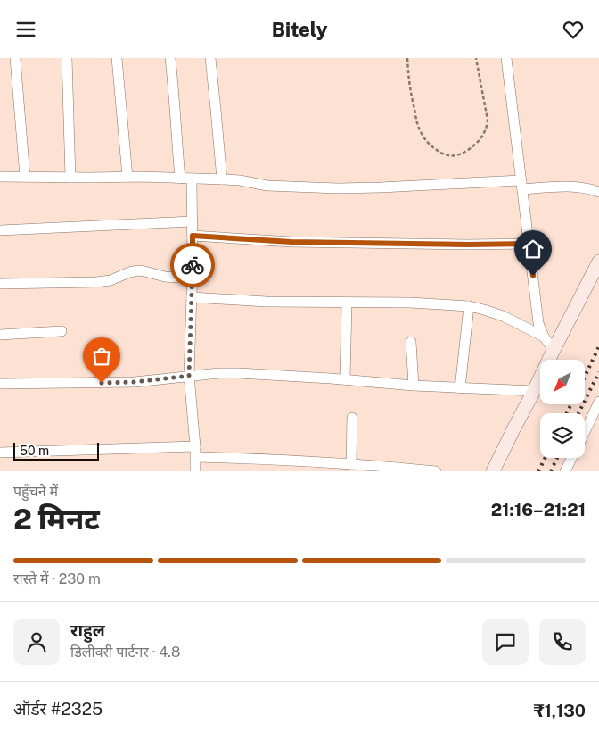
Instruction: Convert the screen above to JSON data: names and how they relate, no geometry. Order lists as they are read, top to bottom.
{
  "scale_bar": "50 m",
  "north": "bottom left",
  "page": {
    "header": "Bitely",
    "scale": "50 m",
    "heading": ["2 मिनट", "पहुँचने में", "21:16–21:21"],
    "panel": [
      "राहुल",
      "डिलीवरी पार्टनर · 4.8",
      "ऑर्डर #2325",
      "₹1,130"
    ],
    "bar": "रास्ते में · 230 m"
  }
}
